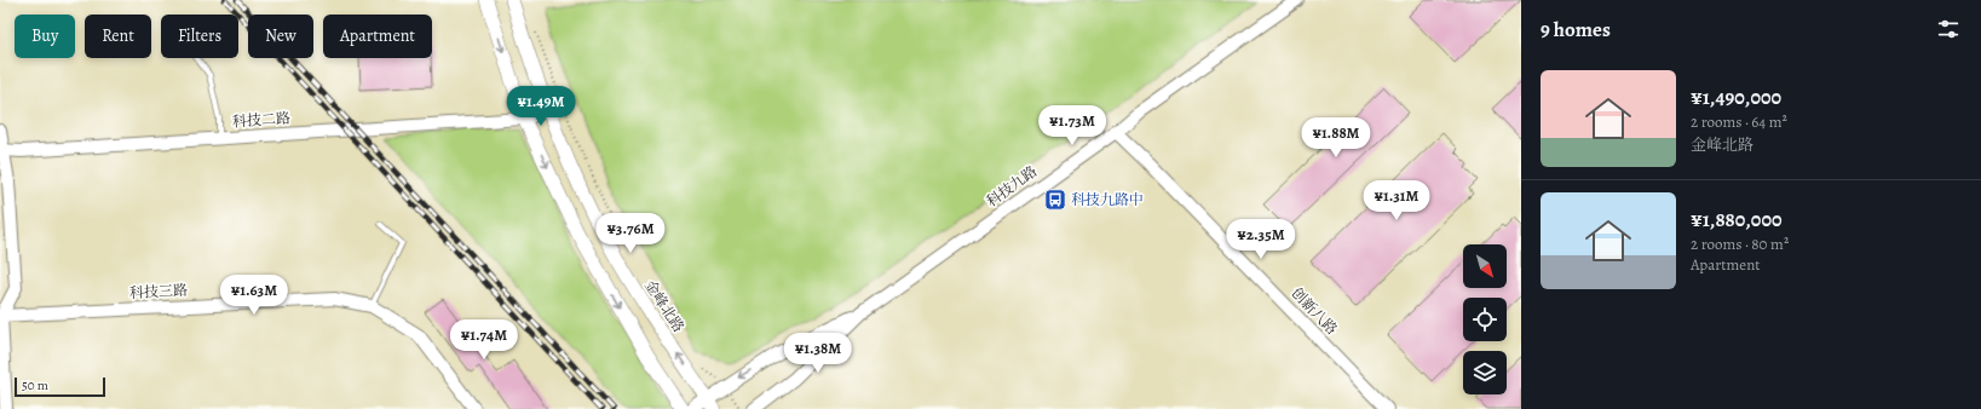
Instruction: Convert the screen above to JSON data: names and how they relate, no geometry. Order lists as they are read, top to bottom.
{
  "streets": {
    "main road": ["金峰北路"],
    "street": [
      "科技二路",
      "科技九路",
      "科技三路",
      "创新八路"
    ]
  },
  "crossings": [
    ["科技二路", "金峰北路"],
    ["科技九路", "金峰北路"],
    ["科技九路", "创新八路"]
  ],
  "places": {
    "bus stop": ["科技九路中"]
  },
  "scale_bar": "50 m",
  "north": "bottom right",
  "page": {
    "heading": "9 homes",
    "chip": [
      "Buy",
      "Rent",
      "Filters",
      "New",
      "Apartment"
    ],
    "list": [
      {
        "name": "¥1,490,000",
        "note": "2 rooms · 64 m² · 金峰北路"
      },
      {
        "name": "¥1,880,000",
        "note": "2 rooms · 80 m² · Apartment"
      }
    ],
    "price": [
      "¥1.49M",
      "¥1.73M",
      "¥1.88M",
      "¥1.31M",
      "¥3.76M",
      "¥2.35M",
      "¥1.63M",
      "¥1.74M",
      "¥1.38M"
    ],
    "scale": "50 m"
  }
}
